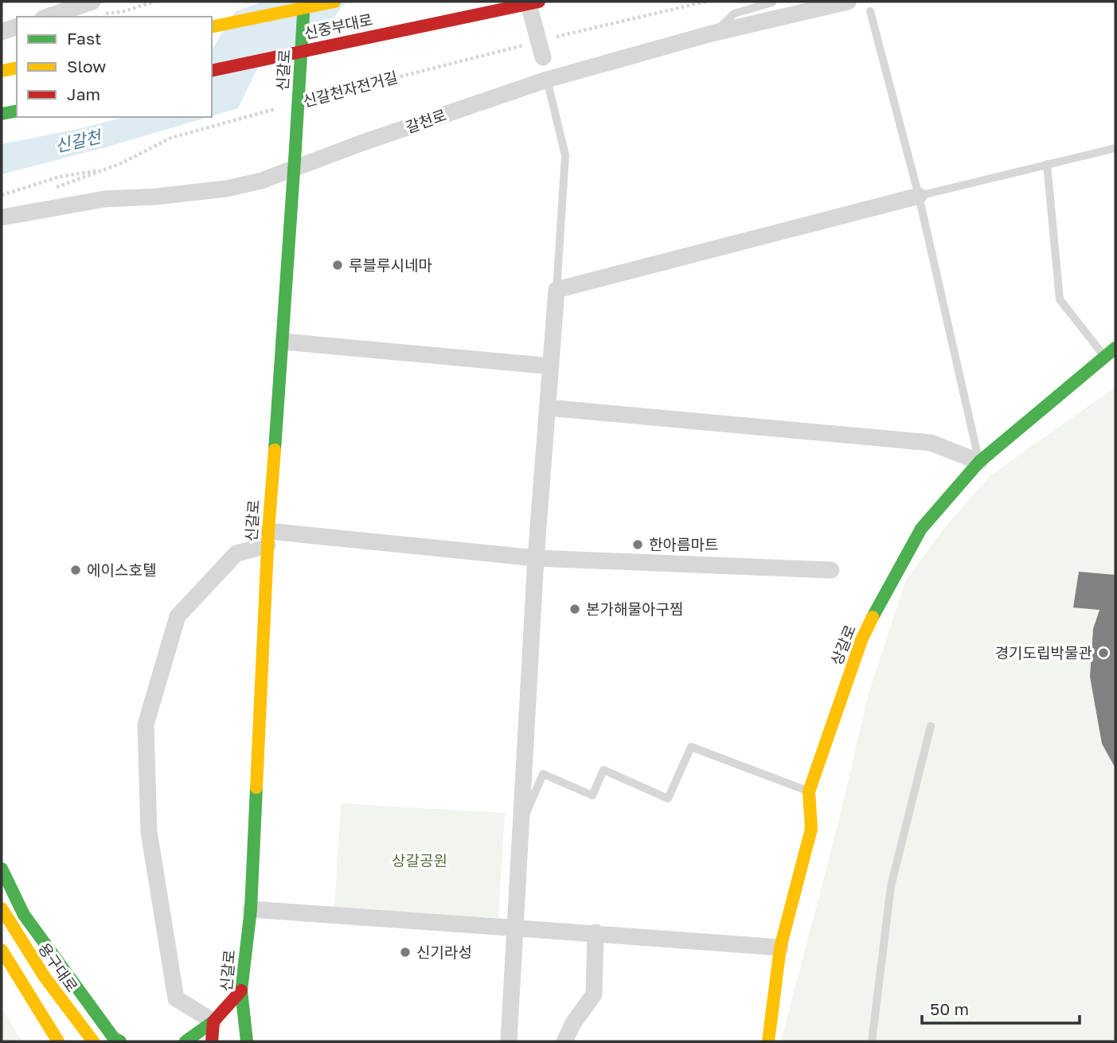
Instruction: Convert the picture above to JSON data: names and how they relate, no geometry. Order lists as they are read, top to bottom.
{
  "streets": {
    "main road": [
      "신중부대로",
      "신갈로",
      "상갈로",
      "용구대로"
    ],
    "street": ["갈천로"],
    "path": ["신갈천자전거길"]
  },
  "crossings": [
    ["신갈로", "갈천로"]
  ],
  "water": ["신갈천"],
  "parks": ["상갈공원"],
  "places": [
    "루블루시네마",
    "한아름마트",
    "에이스호텔",
    "본가해물아구찜",
    "경기도립박물관",
    "신기라성"
  ],
  "legend": ["Fast", "Slow", "Jam"],
  "scale_bar": "50 m"
}
